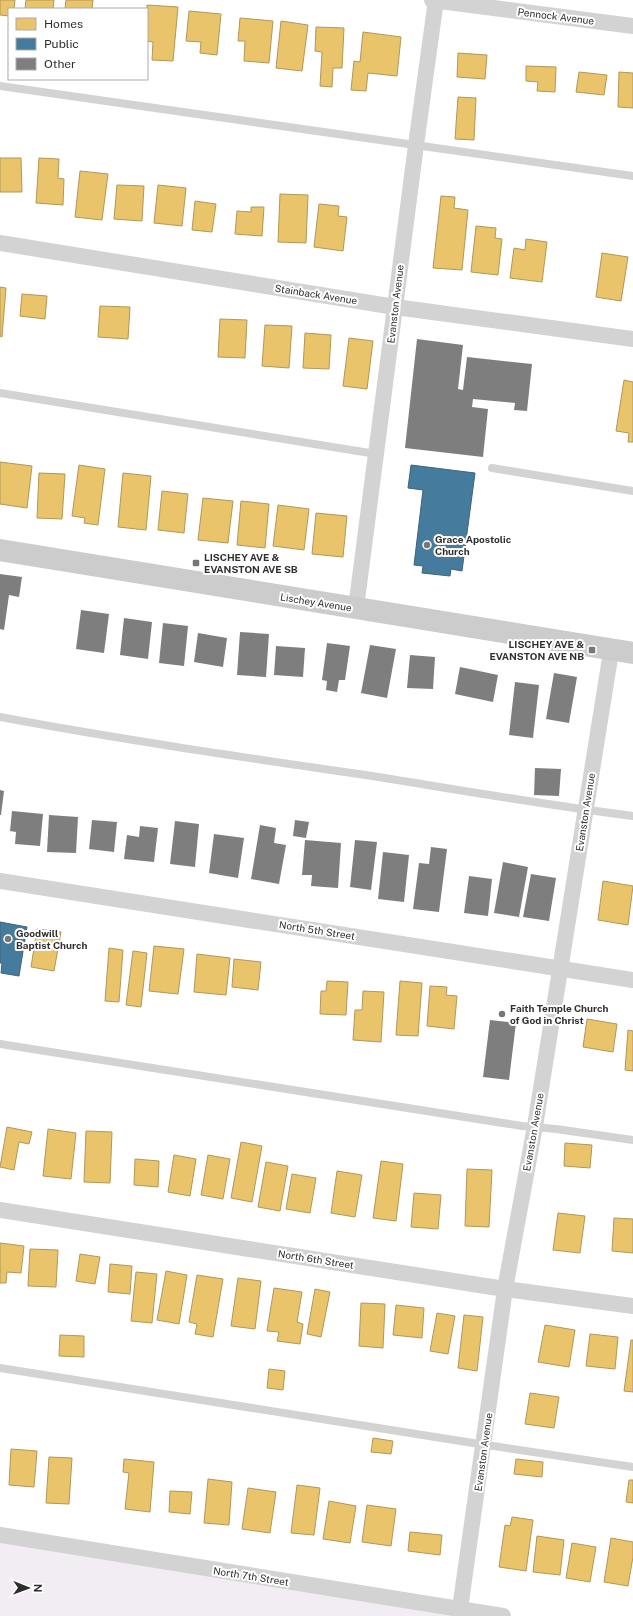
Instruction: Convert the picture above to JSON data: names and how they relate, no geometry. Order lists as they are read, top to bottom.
{
  "streets": {
    "street": [
      "Pennock Avenue",
      "Stainback Avenue",
      "Evanston Avenue",
      "Lischey Avenue",
      "North 5th Street",
      "North 6th Street",
      "North 7th Street"
    ]
  },
  "crossings": [
    ["Pennock Avenue", "Evanston Avenue"],
    ["Stainback Avenue", "Evanston Avenue"],
    ["Evanston Avenue", "Lischey Avenue"],
    ["Evanston Avenue", "North 5th Street"],
    ["Evanston Avenue", "North 6th Street"],
    ["Evanston Avenue", "North 7th Street"]
  ],
  "places": {
    "other": ["Grace Apostolic Church", "Goodwill Baptist Church", "Faith Temple Church of God in Christ"],
    "transit": ["LISCHEY AVE & EVANSTON AVE SB", "LISCHEY AVE & EVANSTON AVE NB"]
  },
  "legend": ["Homes", "Public", "Other"],
  "north": "right"
}
